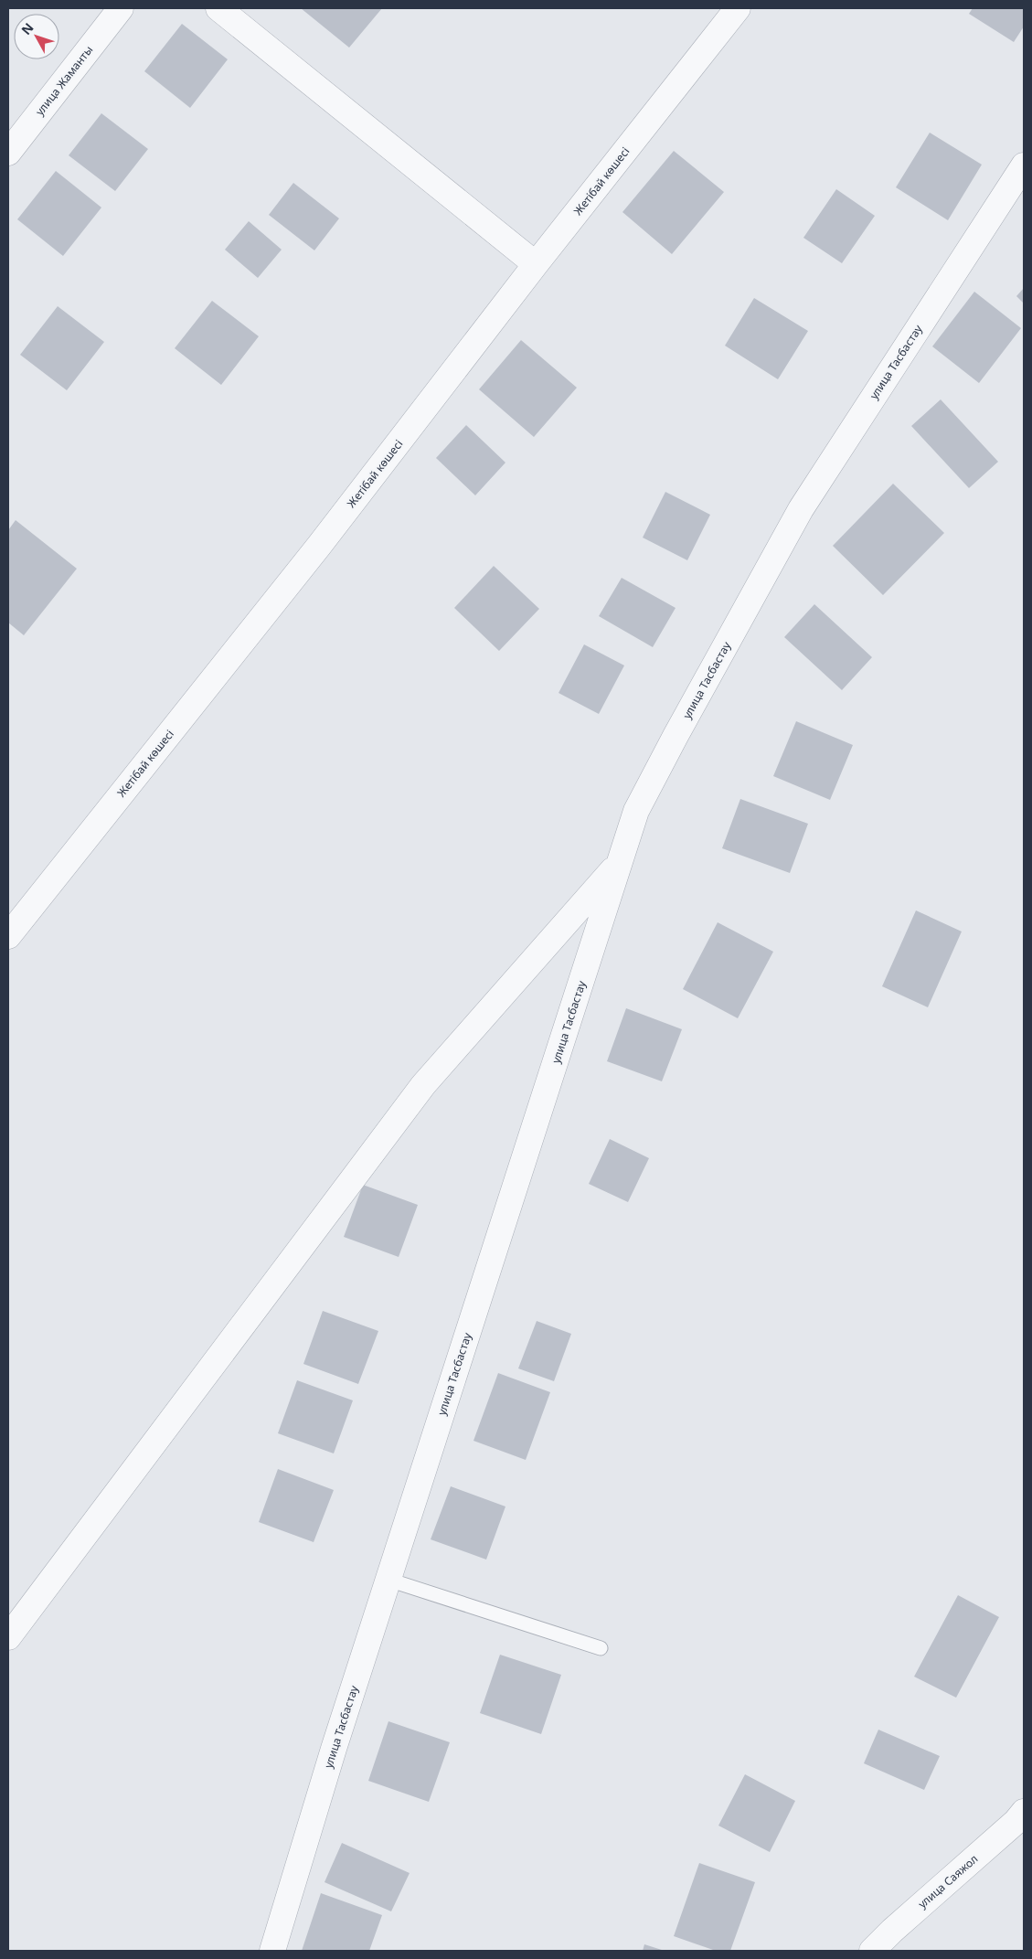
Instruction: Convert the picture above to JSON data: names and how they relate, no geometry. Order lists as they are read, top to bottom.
{
  "streets": {
    "street": [
      "улица Жаманты",
      "Жетібай көшесі",
      "улица Тасбастау",
      "улица Саяжол"
    ]
  },
  "north": "top left"
}
